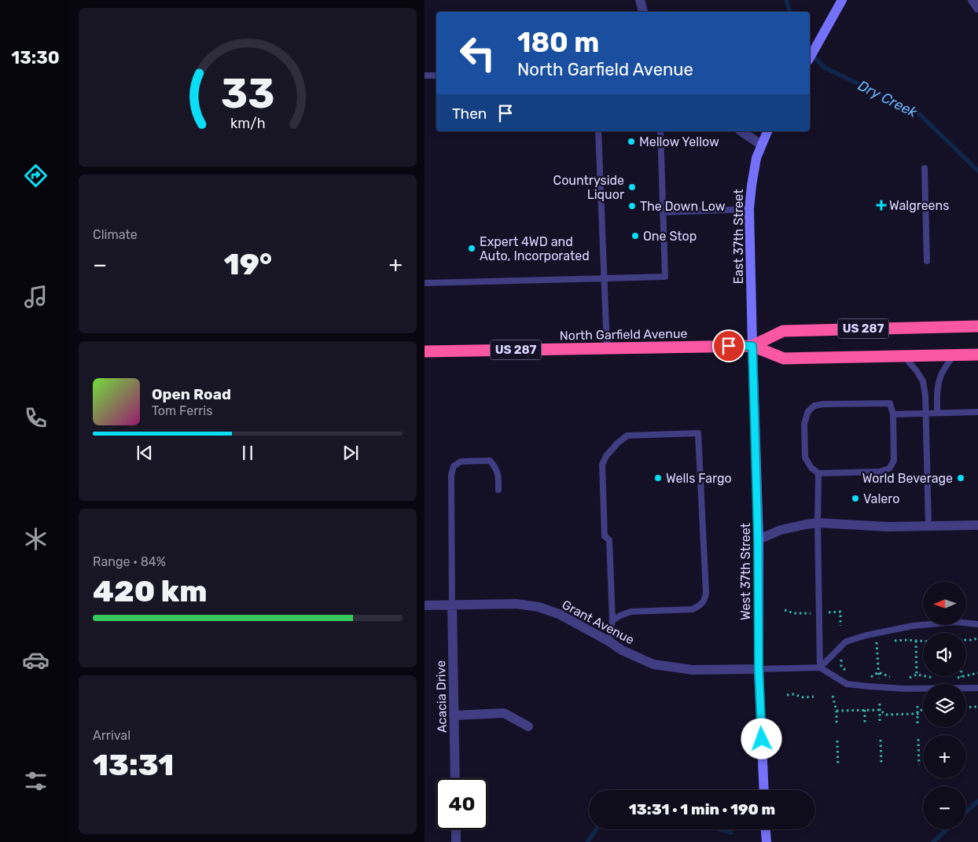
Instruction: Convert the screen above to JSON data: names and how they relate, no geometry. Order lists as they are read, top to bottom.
{
  "streets": {
    "highway": ["US 287", "North Garfield Avenue"],
    "street": [
      "East 37th Street",
      "West 37th Street",
      "Grant Avenue",
      "Acacia Drive"
    ]
  },
  "crossings": [
    ["East 37th Street", "North Garfield Avenue"],
    ["East 37th Street", "West 37th Street"],
    ["North Garfield Avenue", "West 37th Street"],
    ["West 37th Street", "Grant Avenue"],
    ["Grant Avenue", "Acacia Drive"]
  ],
  "water": ["Dry Creek"],
  "places": {
    "other": [
      "Mellow Yellow",
      "Countryside Liquor",
      "The Down Low",
      "One Stop",
      "Expert 4WD and Auto, Incorporated",
      "Wells Fargo",
      "World Beverage",
      "Valero"
    ],
    "health": ["Walgreens"]
  },
  "north": "left",
  "page": {
    "tabs": "13:30",
    "turn": ["180 m", "North Garfield Avenue"],
    "then": "Then",
    "tile": [
      "Climate",
      ["Range · 84%", "420 km"],
      ["Arrival", "13:31"]
    ],
    "heat": ["−", "19°", "+"],
    "song": ["Open Road", "Tom Ferris"],
    "map_buttons": ["+", "−"],
    "limit": "40",
    "trip": "13:31 · 1 min · 190 m",
    "gauge": ["33", "km/h"]
  }
}
